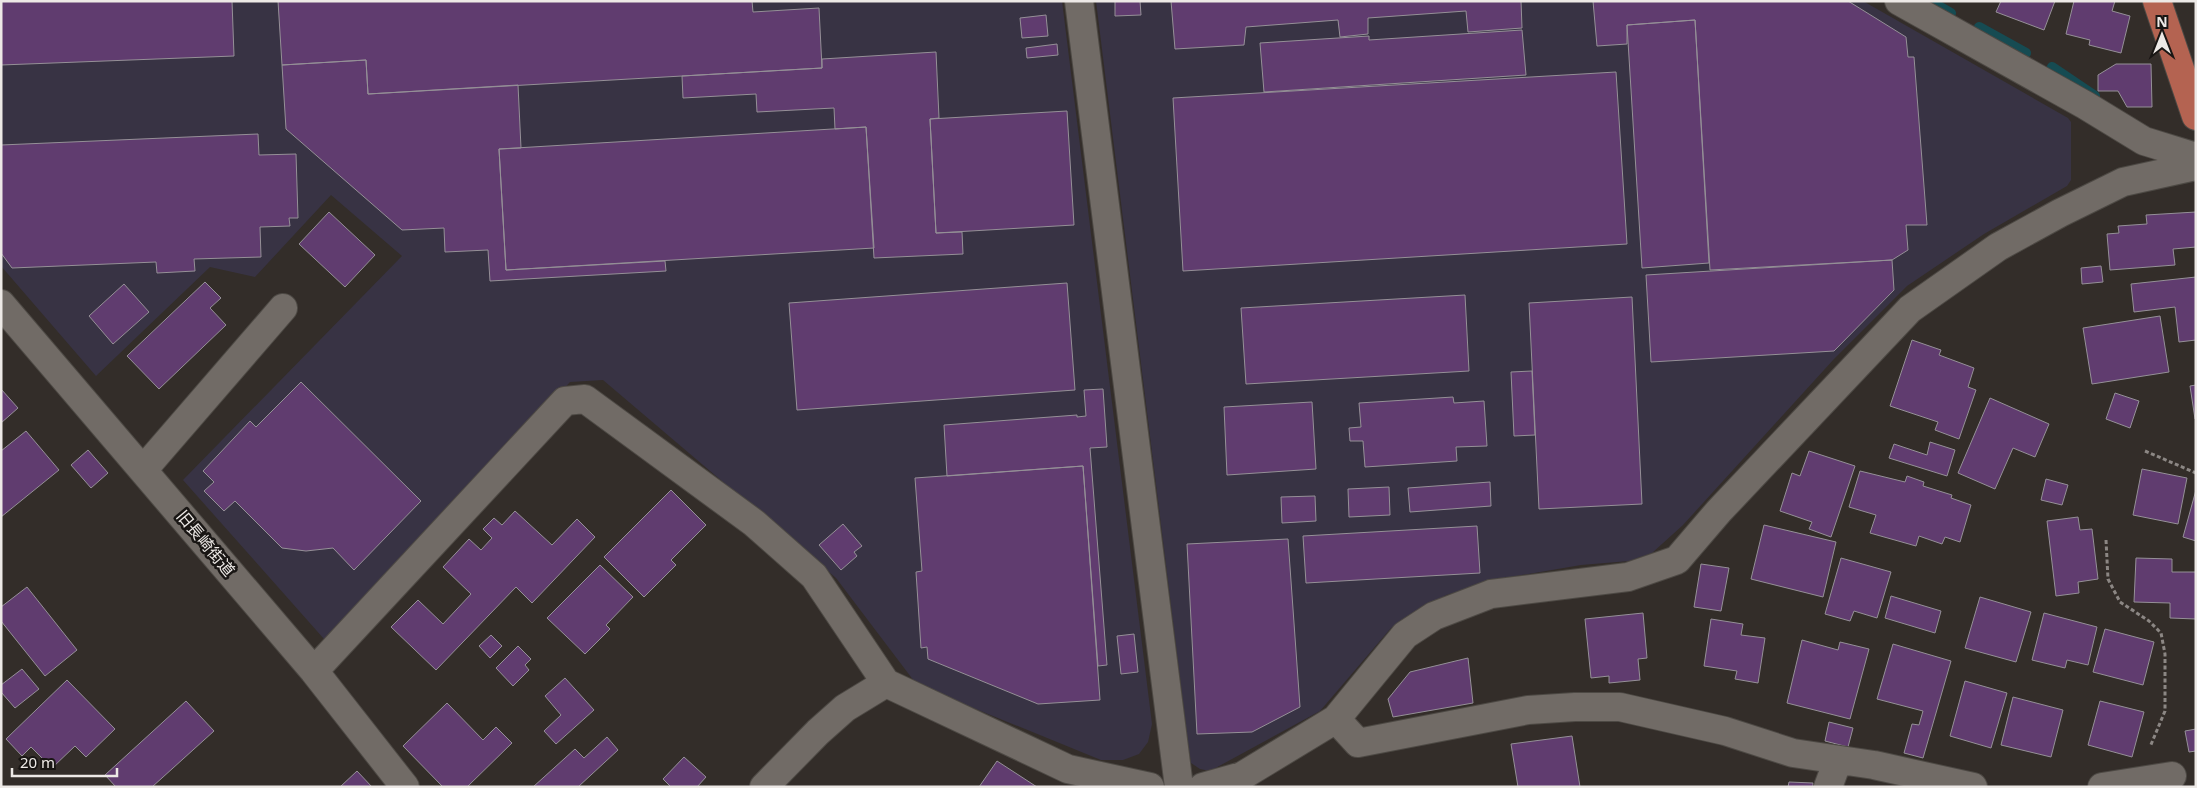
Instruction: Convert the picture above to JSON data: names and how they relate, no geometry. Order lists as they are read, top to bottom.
{
  "streets": {
    "street": ["旧長崎街道"]
  },
  "scale_bar": "20 m",
  "north": "top"
}
